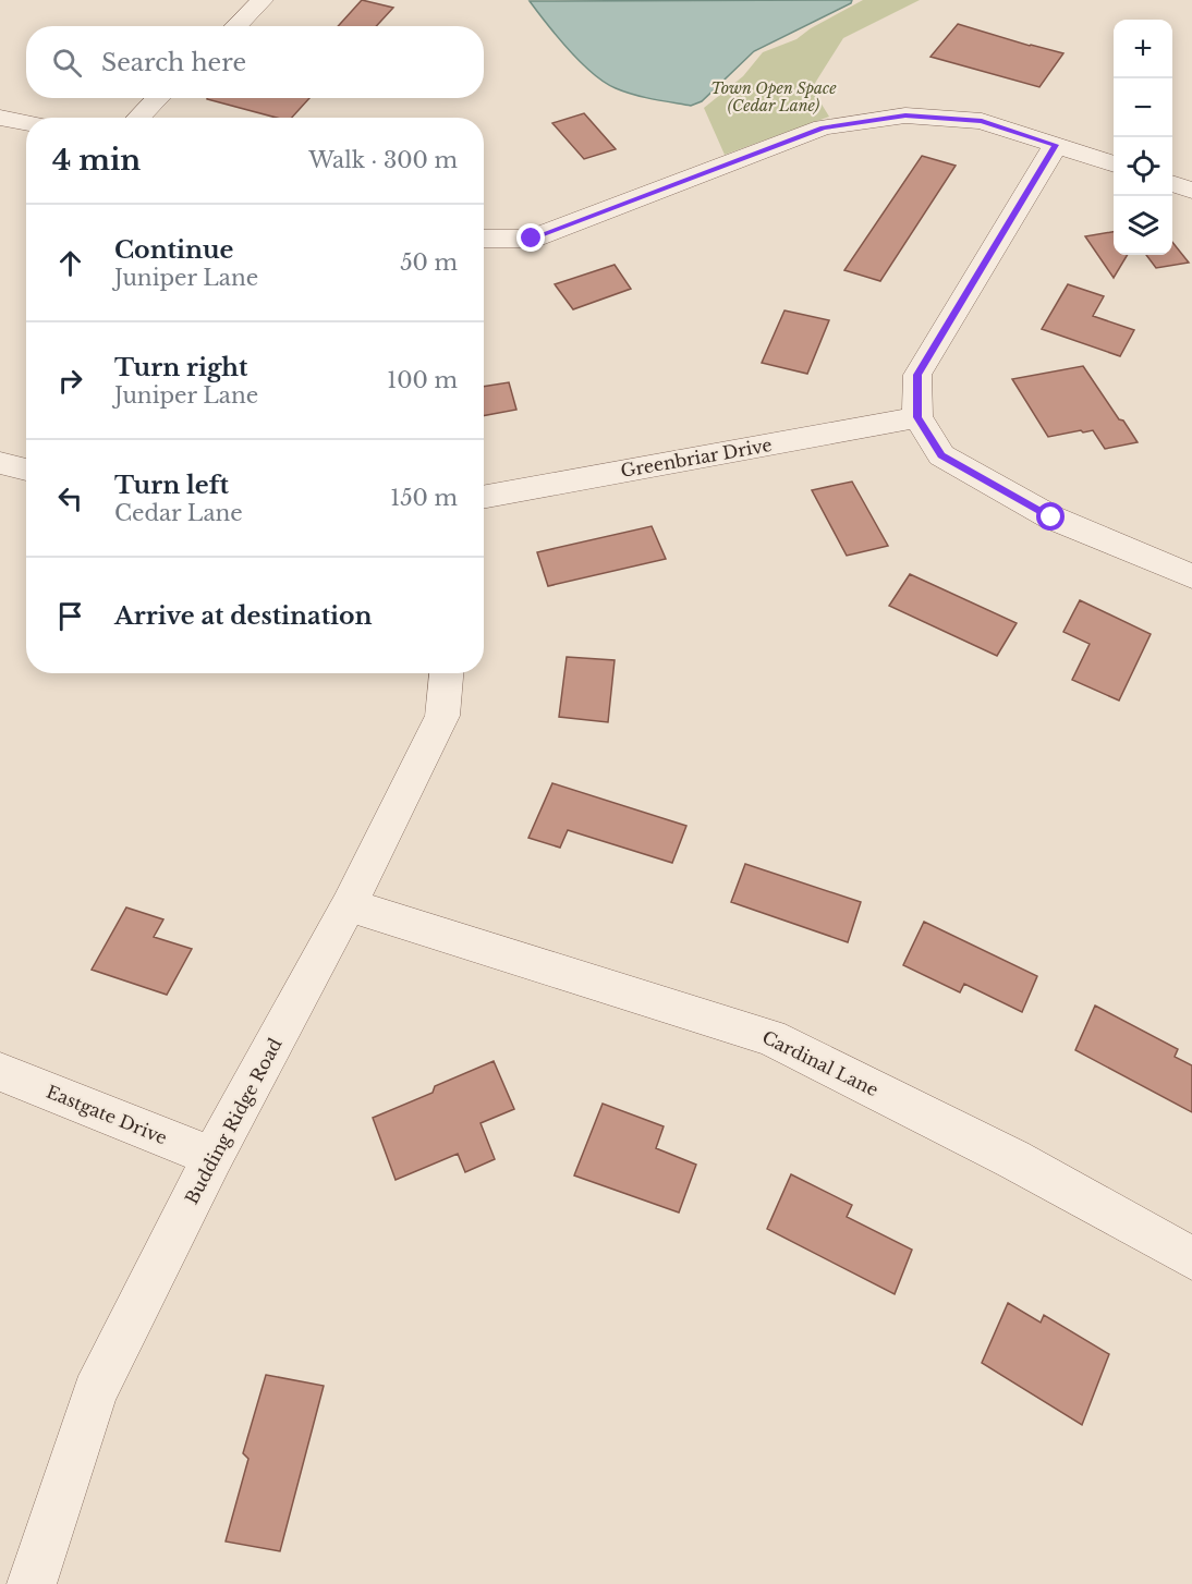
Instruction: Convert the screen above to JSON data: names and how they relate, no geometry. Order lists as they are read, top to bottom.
{
  "streets": {
    "street": [
      "Greenbriar Drive",
      "Cardinal Lane",
      "Eastgate Drive",
      "Budding Ridge Road"
    ]
  },
  "crossings": [
    ["Cardinal Lane", "Budding Ridge Road"],
    ["Eastgate Drive", "Budding Ridge Road"]
  ],
  "parks": ["Town Open Space (Cedar Lane)"],
  "page": {
    "map_buttons": ["+", "−"],
    "search": "Search here",
    "heading": ["4 min", "Walk · 300 m"],
    "list": [
      ["Continue", "Juniper Lane", "50 m"],
      ["Turn right", "Juniper Lane", "100 m"],
      ["Turn left", "Cedar Lane", "150 m"],
      "Arrive at destination"
    ]
  }
}
